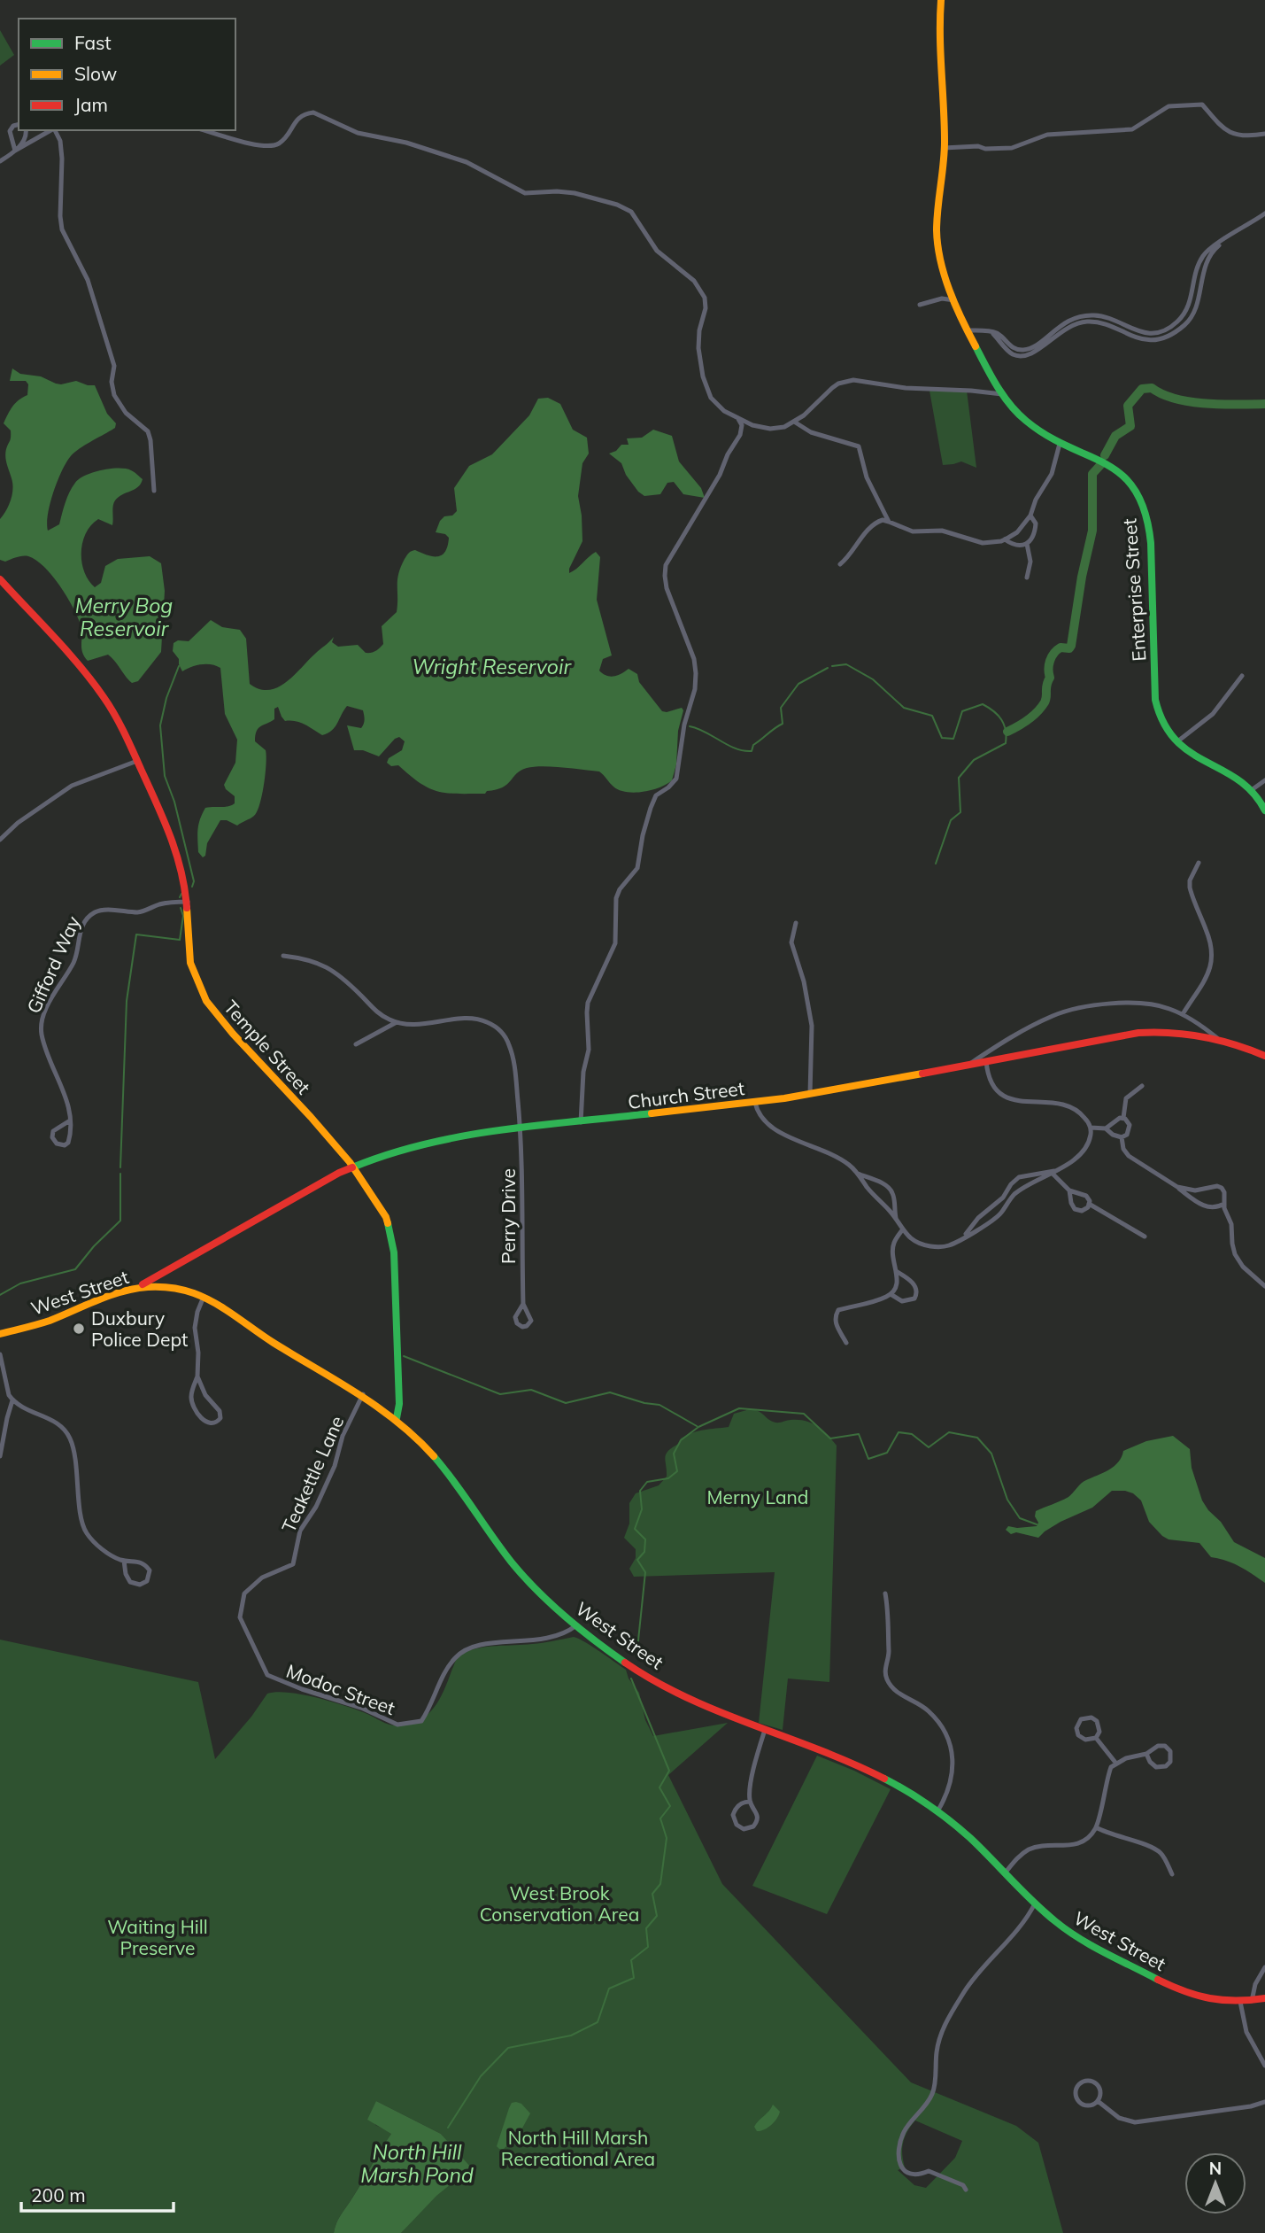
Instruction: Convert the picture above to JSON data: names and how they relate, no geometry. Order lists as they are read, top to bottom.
{
  "streets": {
    "main road": [
      "Enterprise Street",
      "Temple Street",
      "Church Street",
      "West Street"
    ],
    "street": [
      "Gifford Way",
      "Perry Drive",
      "Teakettle Lane",
      "Modoc Street"
    ]
  },
  "crossings": [
    ["Gifford Way", "Temple Street"],
    ["Temple Street", "Church Street"],
    ["Temple Street", "West Street"],
    ["Church Street", "Perry Drive"],
    ["Church Street", "West Street"],
    ["West Street", "Teakettle Lane"],
    ["West Street", "Modoc Street"],
    ["Teakettle Lane", "Modoc Street"]
  ],
  "water": ["Merry Bog Reservoir", "Wright Reservoir", "North Hill Marsh Pond"],
  "parks": [
    "Merny Land",
    "West Brook Conservation Area",
    "Waiting Hill Preserve",
    "North Hill Marsh Recreational Area"
  ],
  "places": ["Duxbury Police Dept"],
  "legend": ["Fast", "Slow", "Jam"],
  "scale_bar": "200 m",
  "north": "top"
}
